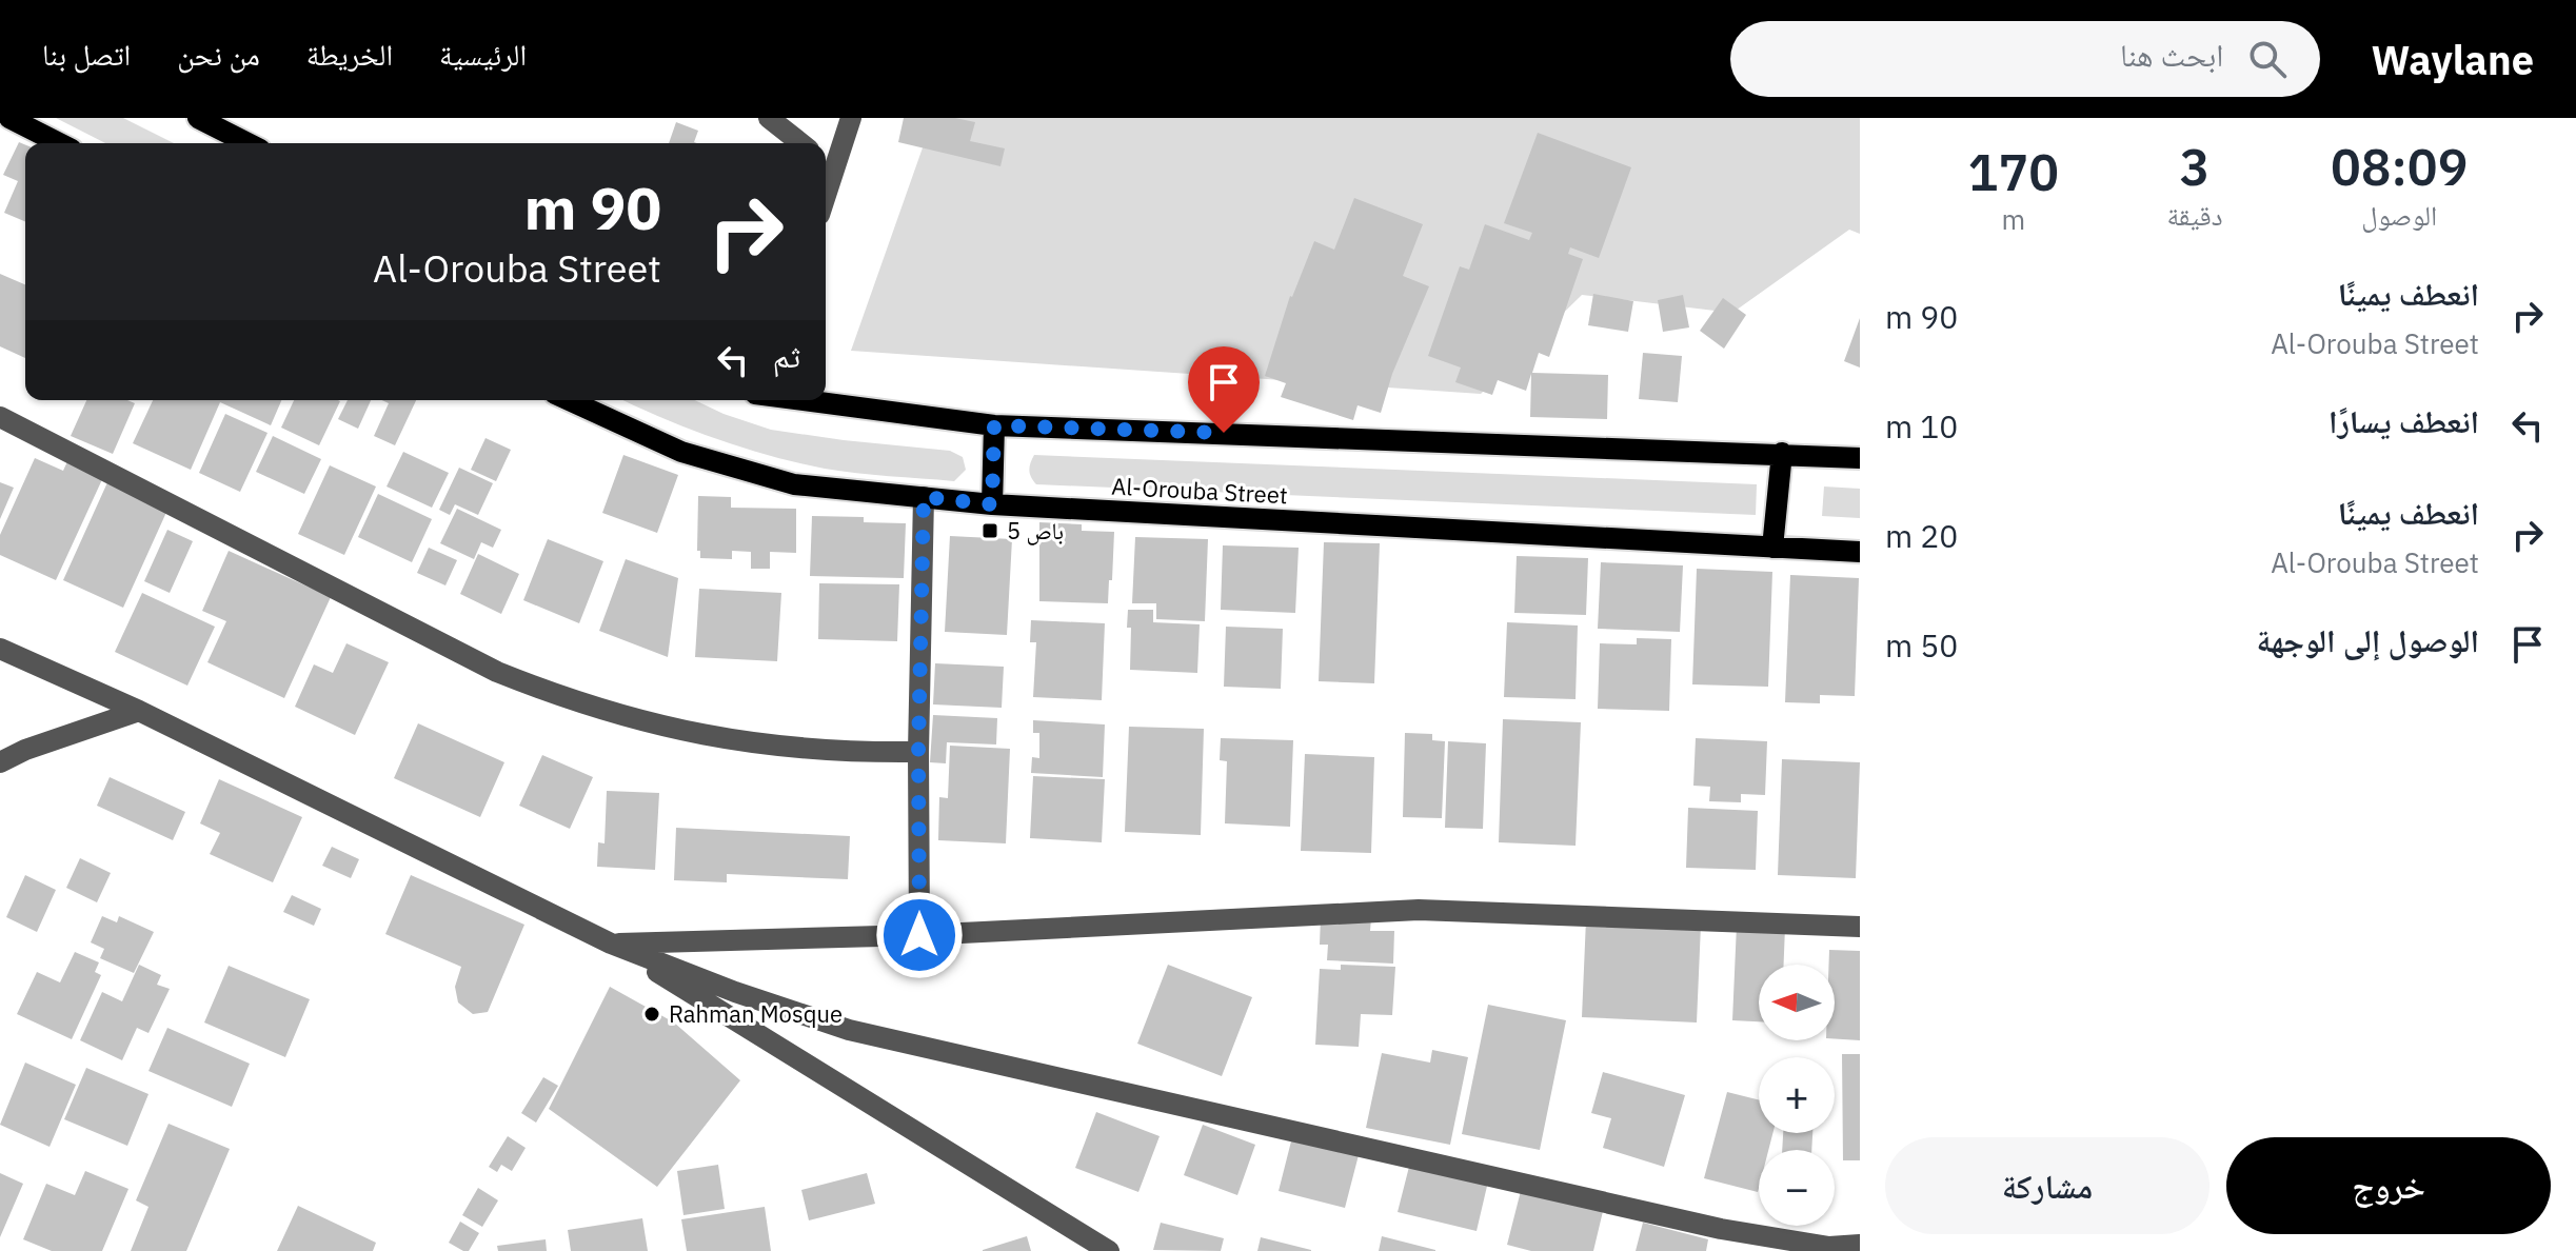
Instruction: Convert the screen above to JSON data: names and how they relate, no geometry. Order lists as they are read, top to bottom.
{
  "streets": {
    "main road": ["Al-Orouba Street"]
  },
  "places": {
    "transit": ["باص 5"],
    "other": ["Rahman Mosque"]
  },
  "north": "left",
  "page": {
    "header": "Waylane",
    "search": "ابحث هنا",
    "nav": [
      "الرئيسية",
      "الخريطة",
      "من نحن",
      "اتصل بنا"
    ],
    "eta": [
      "08:09",
      "الوصول",
      "3",
      "دقيقة",
      "170",
      "m"
    ],
    "turn": ["90 m", "Al-Orouba Street"],
    "list": [
      {
        "name": "انعطف يمينًا",
        "note": "Al-Orouba Street",
        "value": "90 m"
      },
      {
        "name": "انعطف يسارًا",
        "value": "10 m"
      },
      {
        "name": "انعطف يمينًا",
        "note": "Al-Orouba Street",
        "value": "20 m"
      },
      {
        "name": "الوصول إلى الوجهة",
        "value": "50 m"
      }
    ],
    "then": "ثم",
    "map_buttons": ["+", "−"],
    "buttons": ["خروج", "مشاركة"]
  }
}
